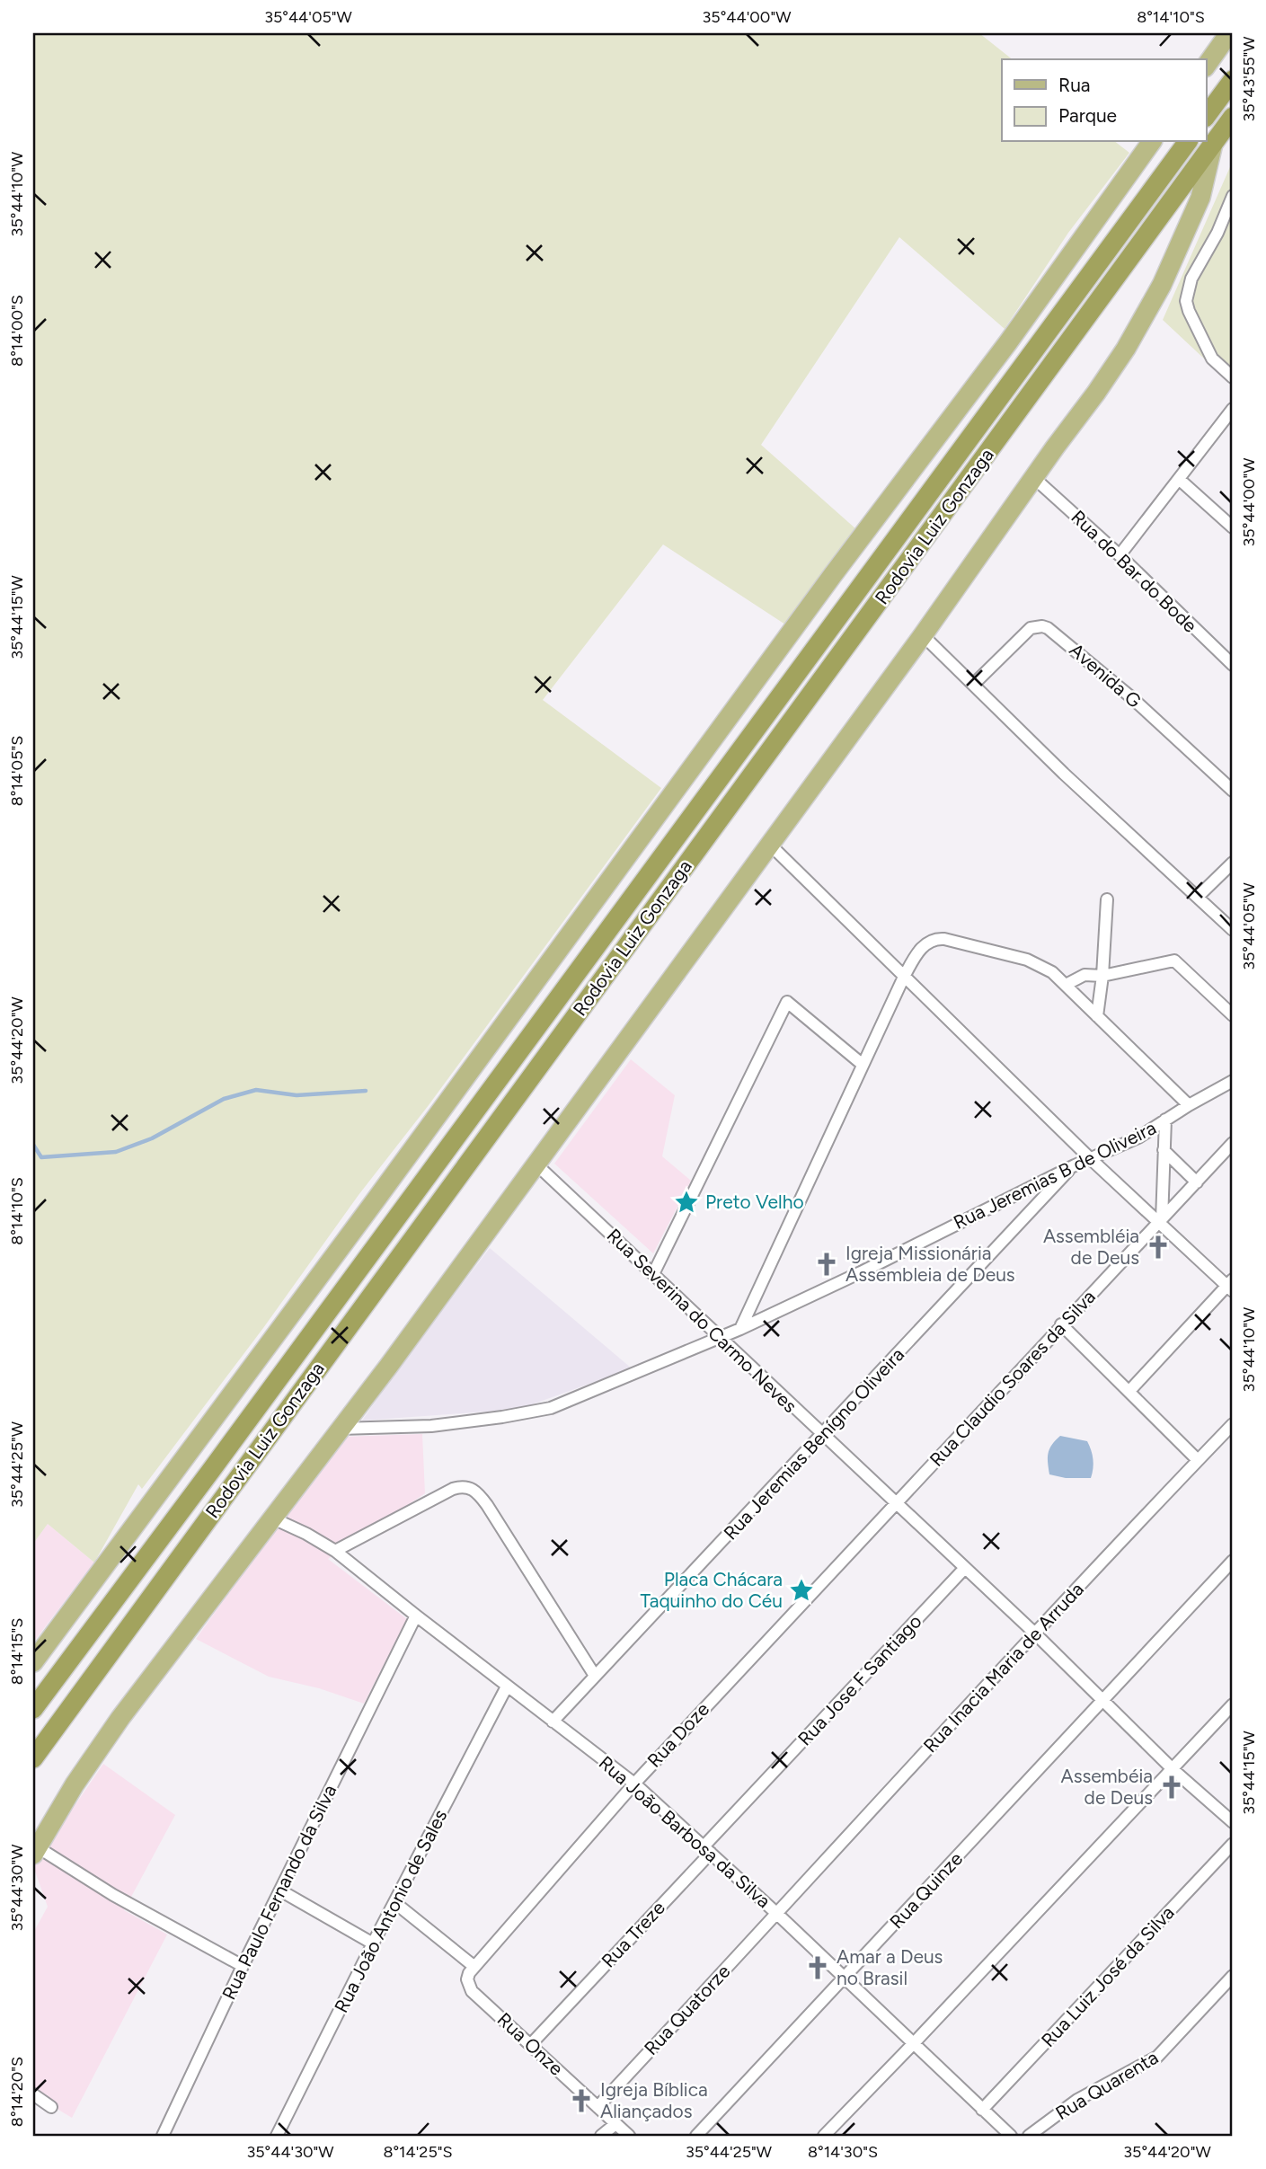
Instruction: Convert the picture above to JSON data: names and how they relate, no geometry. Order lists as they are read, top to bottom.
{
  "streets": {
    "highway": ["Rodovia Luiz Gonzaga"],
    "street": [
      "Rua do Bar do Bode",
      "Avenida G",
      "Rua Jeremias B de Oliveira",
      "Rua Severina do Carmo Neves",
      "Rua Claudio Soares da Silva",
      "Rua Jeremias Benígno Oliveira",
      "Rua Inacia Maria de Arruda",
      "Rua Jose F Santiago",
      "Rua Doze",
      "Rua João Barbosa da Silva",
      "Rua Quinze",
      "Rua Paulo Fernando da Silva",
      "Rua João Antonio de Sales",
      "Rua Treze",
      "Rua Luiz José da Silva",
      "Rua Quatorze",
      "Rua Onze",
      "Rua Quarenta"
    ]
  },
  "crossings": [
    ["Rua Jeremias B de Oliveira", "Rua Severina do Carmo Neves"],
    ["Rua Jeremias B de Oliveira", "Rua Jeremias Benígno Oliveira"],
    ["Rua Severina do Carmo Neves", "Rua Claudio Soares da Silva"],
    ["Rua Severina do Carmo Neves", "Rua Jeremias Benígno Oliveira"],
    ["Rua Severina do Carmo Neves", "Rua Inacia Maria de Arruda"],
    ["Rua Severina do Carmo Neves", "Rua Jose F Santiago"],
    ["Rua Severina do Carmo Neves", "Rua Doze"],
    ["Rua Severina do Carmo Neves", "Rua Quinze"],
    ["Rua Claudio Soares da Silva", "Rua Doze"],
    ["Rua Jeremias Benígno Oliveira", "Rua João Barbosa da Silva"],
    ["Rua Inacia Maria de Arruda", "Rua João Barbosa da Silva"],
    ["Rua Inacia Maria de Arruda", "Rua Quatorze"],
    ["Rua Jose F Santiago", "Rua João Barbosa da Silva"],
    ["Rua Jose F Santiago", "Rua Treze"],
    ["Rua Doze", "Rua João Barbosa da Silva"],
    ["Rua Doze", "Rua Onze"],
    ["Rua João Barbosa da Silva", "Rua Quinze"],
    ["Rua João Barbosa da Silva", "Rua Paulo Fernando da Silva"],
    ["Rua João Barbosa da Silva", "Rua João Antonio de Sales"],
    ["Rua João Barbosa da Silva", "Rua Treze"],
    ["Rua João Barbosa da Silva", "Rua Luiz José da Silva"],
    ["Rua João Barbosa da Silva", "Rua Quatorze"],
    ["Rua Treze", "Rua Onze"],
    ["Rua Quatorze", "Rua Onze"]
  ],
  "places": {
    "place": ["Preto Velho", "Placa Chácara Taquinho do Céu"],
    "church": [
      "Assembléia de Deus",
      "Igreja Missionária Assembleia de Deus",
      "Assembéia de Deus",
      "Amar a Deus no Brasil",
      "Igreja Bíblica Aliançados"
    ]
  },
  "legend": ["Rua", "Parque"],
  "coordinates": [
    "35°44'05\"W",
    "35°44'00\"W",
    "8°14'10\"S",
    "35°43'55\"W",
    "35°44'10\"W",
    "8°14'00\"S",
    "35°44'15\"W",
    "8°14'05\"S",
    "35°44'20\"W",
    "35°44'25\"W",
    "8°14'15\"S",
    "35°44'30\"W",
    "8°14'20\"S",
    "8°14'25\"S",
    "8°14'30\"S"
  ]
}
